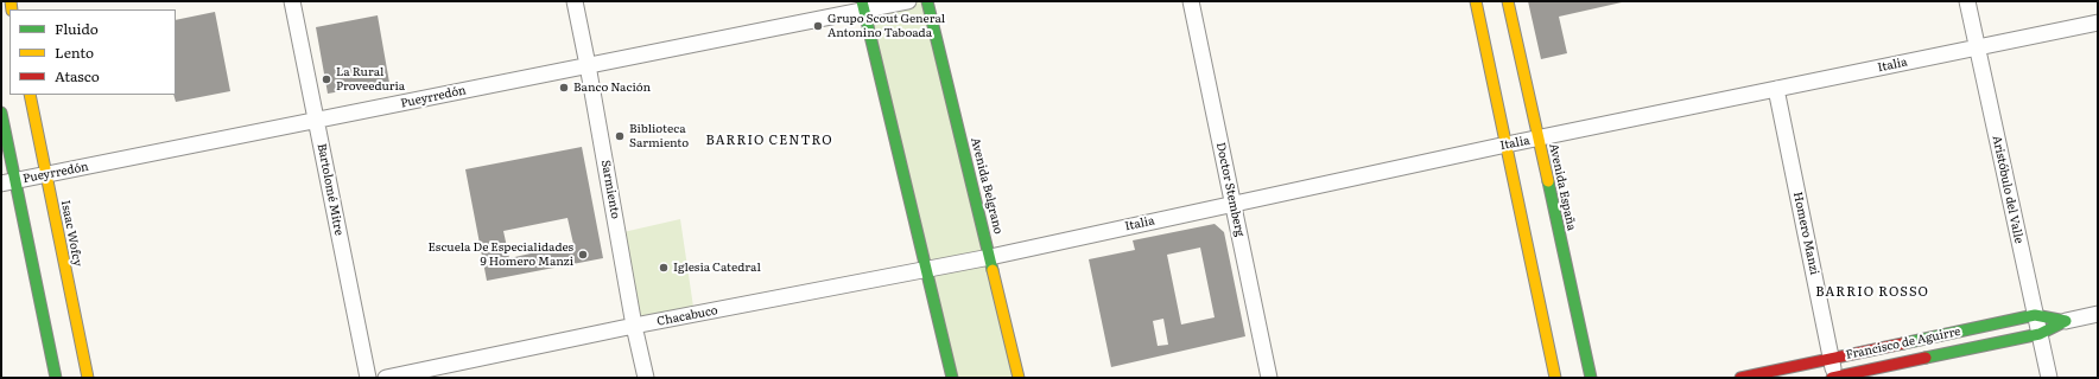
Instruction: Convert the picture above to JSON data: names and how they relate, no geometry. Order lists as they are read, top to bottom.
{
  "streets": {
    "street": [
      "Italia",
      "Pueyrredón",
      "Avenida Belgrano",
      "Avenida España",
      "Bartolomé Mitre",
      "Sarmiento",
      "Doctor Stemberg",
      "Aristóbulo del Valle",
      "Isaac Wofcy",
      "Homero Manzi",
      "Chacabuco",
      "Francisco de Aguirre"
    ]
  },
  "crossings": [
    ["Italia", "Avenida Belgrano"],
    ["Italia", "Avenida España"],
    ["Italia", "Doctor Stemberg"],
    ["Italia", "Aristóbulo del Valle"],
    ["Italia", "Homero Manzi"],
    ["Italia", "Chacabuco"],
    ["Pueyrredón", "Bartolomé Mitre"],
    ["Pueyrredón", "Sarmiento"],
    ["Pueyrredón", "Isaac Wofcy"],
    ["Avenida Belgrano", "Chacabuco"],
    ["Sarmiento", "Chacabuco"],
    ["Aristóbulo del Valle", "Francisco de Aguirre"],
    ["Homero Manzi", "Francisco de Aguirre"]
  ],
  "districts": ["BARRIO CENTRO", "BARRIO ROSSO"],
  "places": [
    "Grupo Scout General Antonino Taboada",
    "La Rural Proveeduria",
    "Banco Nación",
    "Biblioteca Sarmiento",
    "Escuela De Especialidades 9 Homero Manzi",
    "Iglesia Catedral"
  ],
  "legend": ["Fluido", "Lento", "Atasco"]
}
